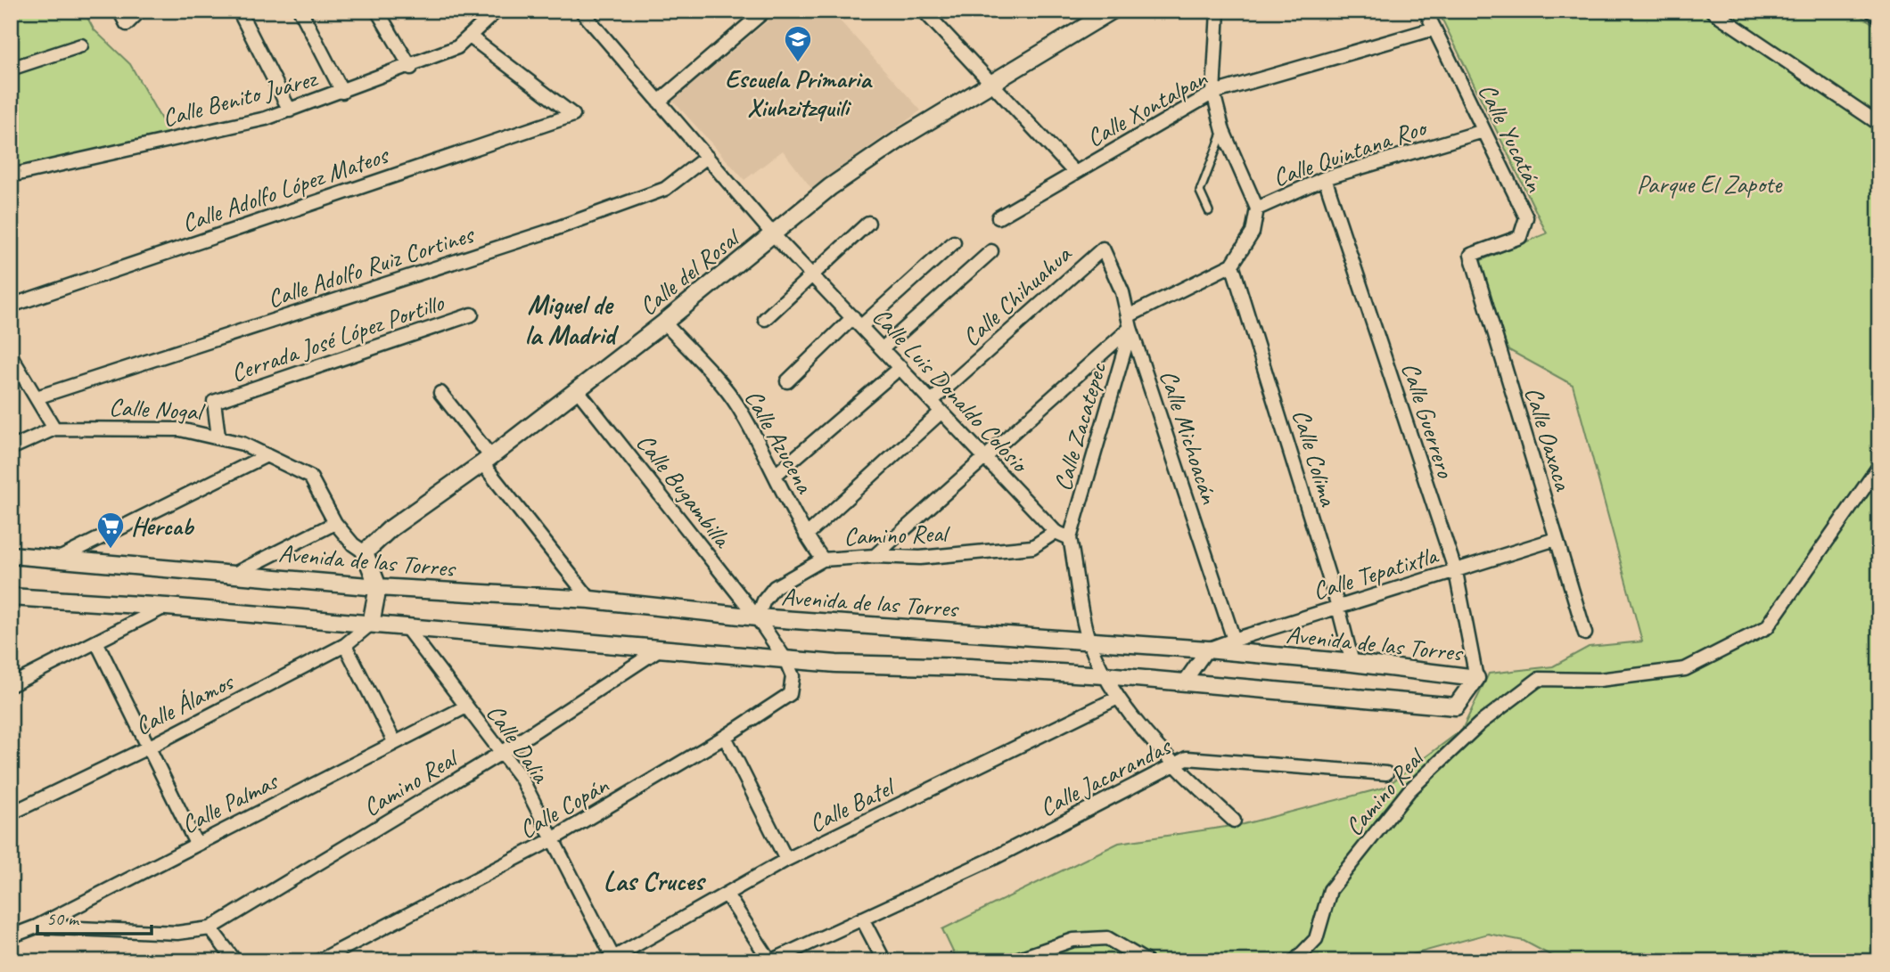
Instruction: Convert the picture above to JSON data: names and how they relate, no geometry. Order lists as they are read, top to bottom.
{
  "streets": {
    "street": [
      "Calle Benito Juárez",
      "Calle Xontalpan",
      "Calle Yucatán",
      "Calle Quintana Roo",
      "Calle Adolfo López Mateos",
      "Calle Adolfo Ruiz Cortines",
      "Calle del Rosal",
      "Calle Chihuahua",
      "Cerrada José López Portillo",
      "Calle Luis Donaldo Colosio",
      "Calle Nogal",
      "Calle Guerrero",
      "Calle Zacatepec",
      "Calle Michoacán",
      "Calle Oaxaca",
      "Calle Azucena",
      "Calle Colima",
      "Calle Bugambilla",
      "Camino Real",
      "Avenida de las Torres",
      "Calle Tepatixtla",
      "Calle Álamos",
      "Calle Dalia",
      "Calle Jacarandas",
      "Calle Palmas",
      "Calle Batel",
      "Calle Copán"
    ]
  },
  "crossings": [
    ["Calle Benito Juárez", "Calle Adolfo López Mateos"],
    ["Calle Xontalpan", "Calle Yucatán"],
    ["Calle Yucatán", "Calle Quintana Roo"],
    ["Calle Yucatán", "Calle Oaxaca"],
    ["Calle Quintana Roo", "Calle Guerrero"],
    ["Calle Quintana Roo", "Calle Colima"],
    ["Calle Adolfo Ruiz Cortines", "Calle Luis Donaldo Colosio"],
    ["Calle del Rosal", "Calle Luis Donaldo Colosio"],
    ["Calle del Rosal", "Calle Nogal"],
    ["Calle del Rosal", "Calle Azucena"],
    ["Calle del Rosal", "Calle Bugambilla"],
    ["Calle Chihuahua", "Calle Luis Donaldo Colosio"],
    ["Calle Chihuahua", "Calle Michoacán"],
    ["Cerrada José López Portillo", "Calle Nogal"],
    ["Calle Luis Donaldo Colosio", "Calle Zacatepec"],
    ["Calle Luis Donaldo Colosio", "Camino Real"],
    ["Calle Nogal", "Avenida de las Torres"],
    ["Calle Guerrero", "Avenida de las Torres"],
    ["Calle Guerrero", "Calle Tepatixtla"],
    ["Calle Zacatepec", "Calle Michoacán"],
    ["Calle Michoacán", "Calle Tepatixtla"],
    ["Calle Oaxaca", "Calle Tepatixtla"],
    ["Calle Azucena", "Camino Real"],
    ["Calle Colima", "Avenida de las Torres"],
    ["Calle Colima", "Calle Tepatixtla"],
    ["Calle Bugambilla", "Camino Real"],
    ["Calle Bugambilla", "Avenida de las Torres"],
    ["Calle Bugambilla", "Calle Copán"],
    ["Camino Real", "Avenida de las Torres"],
    ["Camino Real", "Calle Dalia"],
    ["Avenida de las Torres", "Calle Tepatixtla"],
    ["Avenida de las Torres", "Calle Álamos"],
    ["Avenida de las Torres", "Calle Dalia"],
    ["Avenida de las Torres", "Calle Copán"],
    ["Calle Dalia", "Calle Palmas"],
    ["Calle Dalia", "Calle Batel"],
    ["Calle Dalia", "Calle Copán"]
  ],
  "districts": ["Miguel de la Madrid", "Las Cruces"],
  "parks": ["Parque El Zapote"],
  "places": {
    "school or university": ["Escuela Primaria Xiuhzitzquili"],
    "supermarket": ["Hercab"]
  },
  "scale_bar": "50 m"
}
